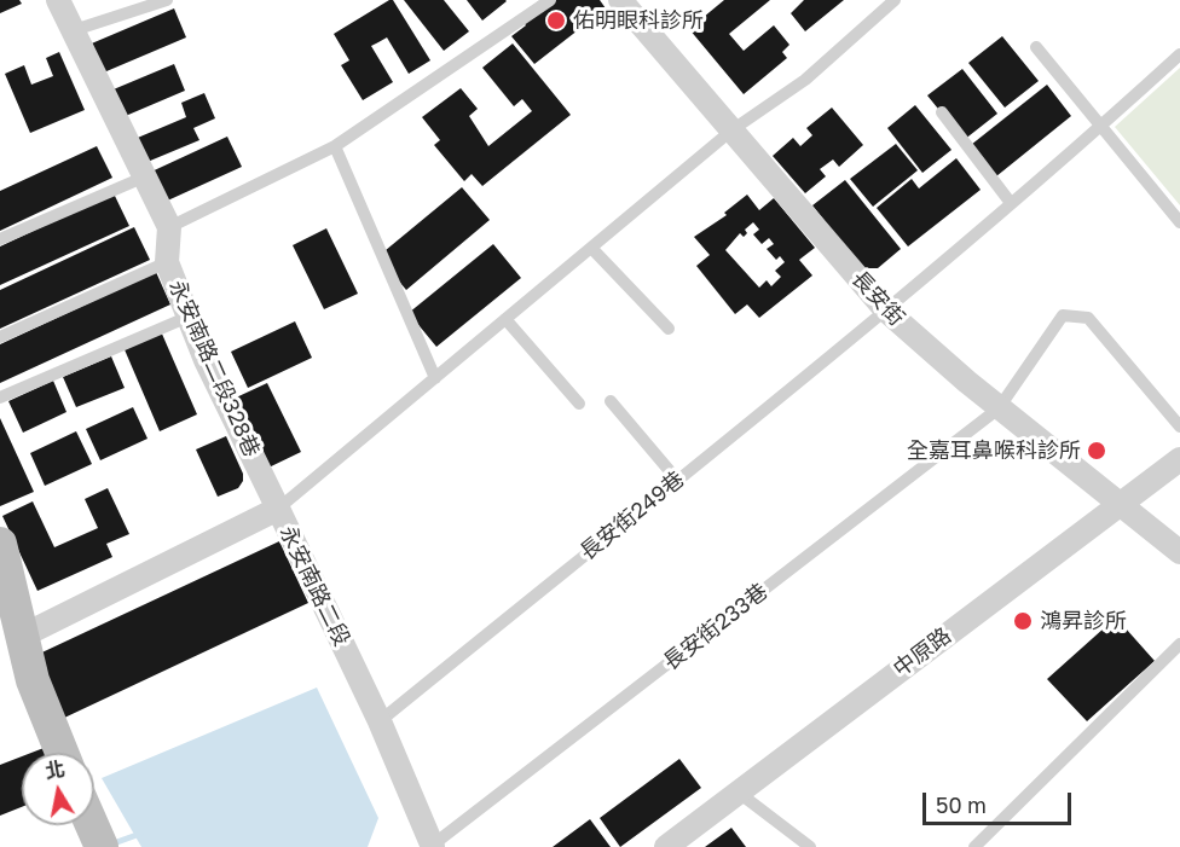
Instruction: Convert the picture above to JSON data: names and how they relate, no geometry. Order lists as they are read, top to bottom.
{
  "streets": {
    "street": [
      "長安街",
      "永安南路二段328巷",
      "永安南路二段",
      "中原路"
    ],
    "lane": ["長安街249巷", "長安街233巷"]
  },
  "crossings": [
    ["長安街", "長安街249巷"],
    ["長安街", "長安街233巷"],
    ["長安街", "中原路"],
    ["永安南路二段328巷", "永安南路二段"],
    ["長安街249巷", "永安南路二段"],
    ["永安南路二段", "長安街233巷"]
  ],
  "places": ["佑明眼科診所", "全嘉耳鼻喉科診所", "鴻昇診所"],
  "scale_bar": "50 m",
  "north": "top"
}
